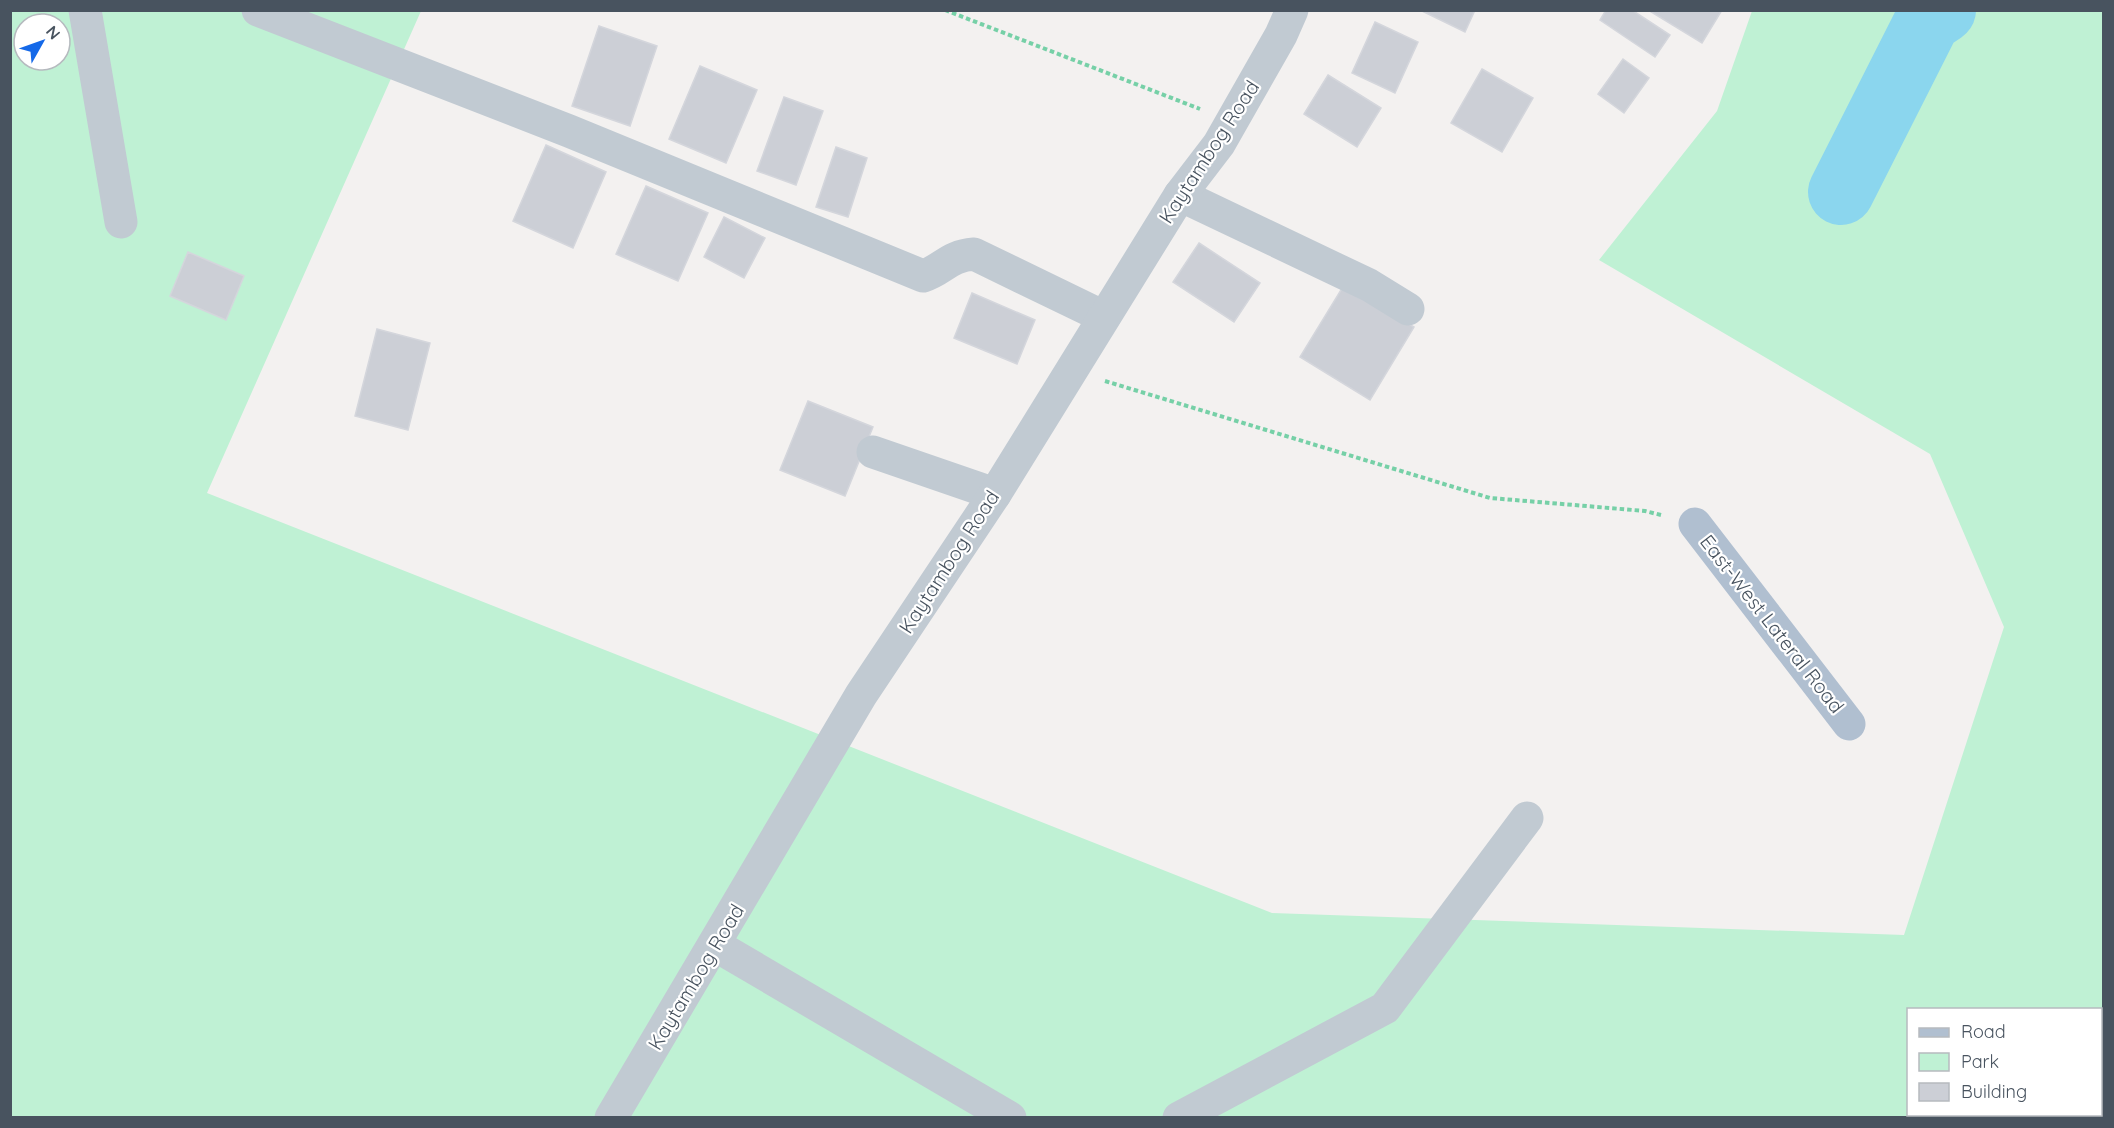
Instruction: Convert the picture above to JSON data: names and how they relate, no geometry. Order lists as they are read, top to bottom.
{
  "streets": {
    "main road": ["East-West Lateral Road"],
    "street": ["Kaytambog Road"]
  },
  "legend": ["Road", "Park", "Building"],
  "north": "top right"
}
